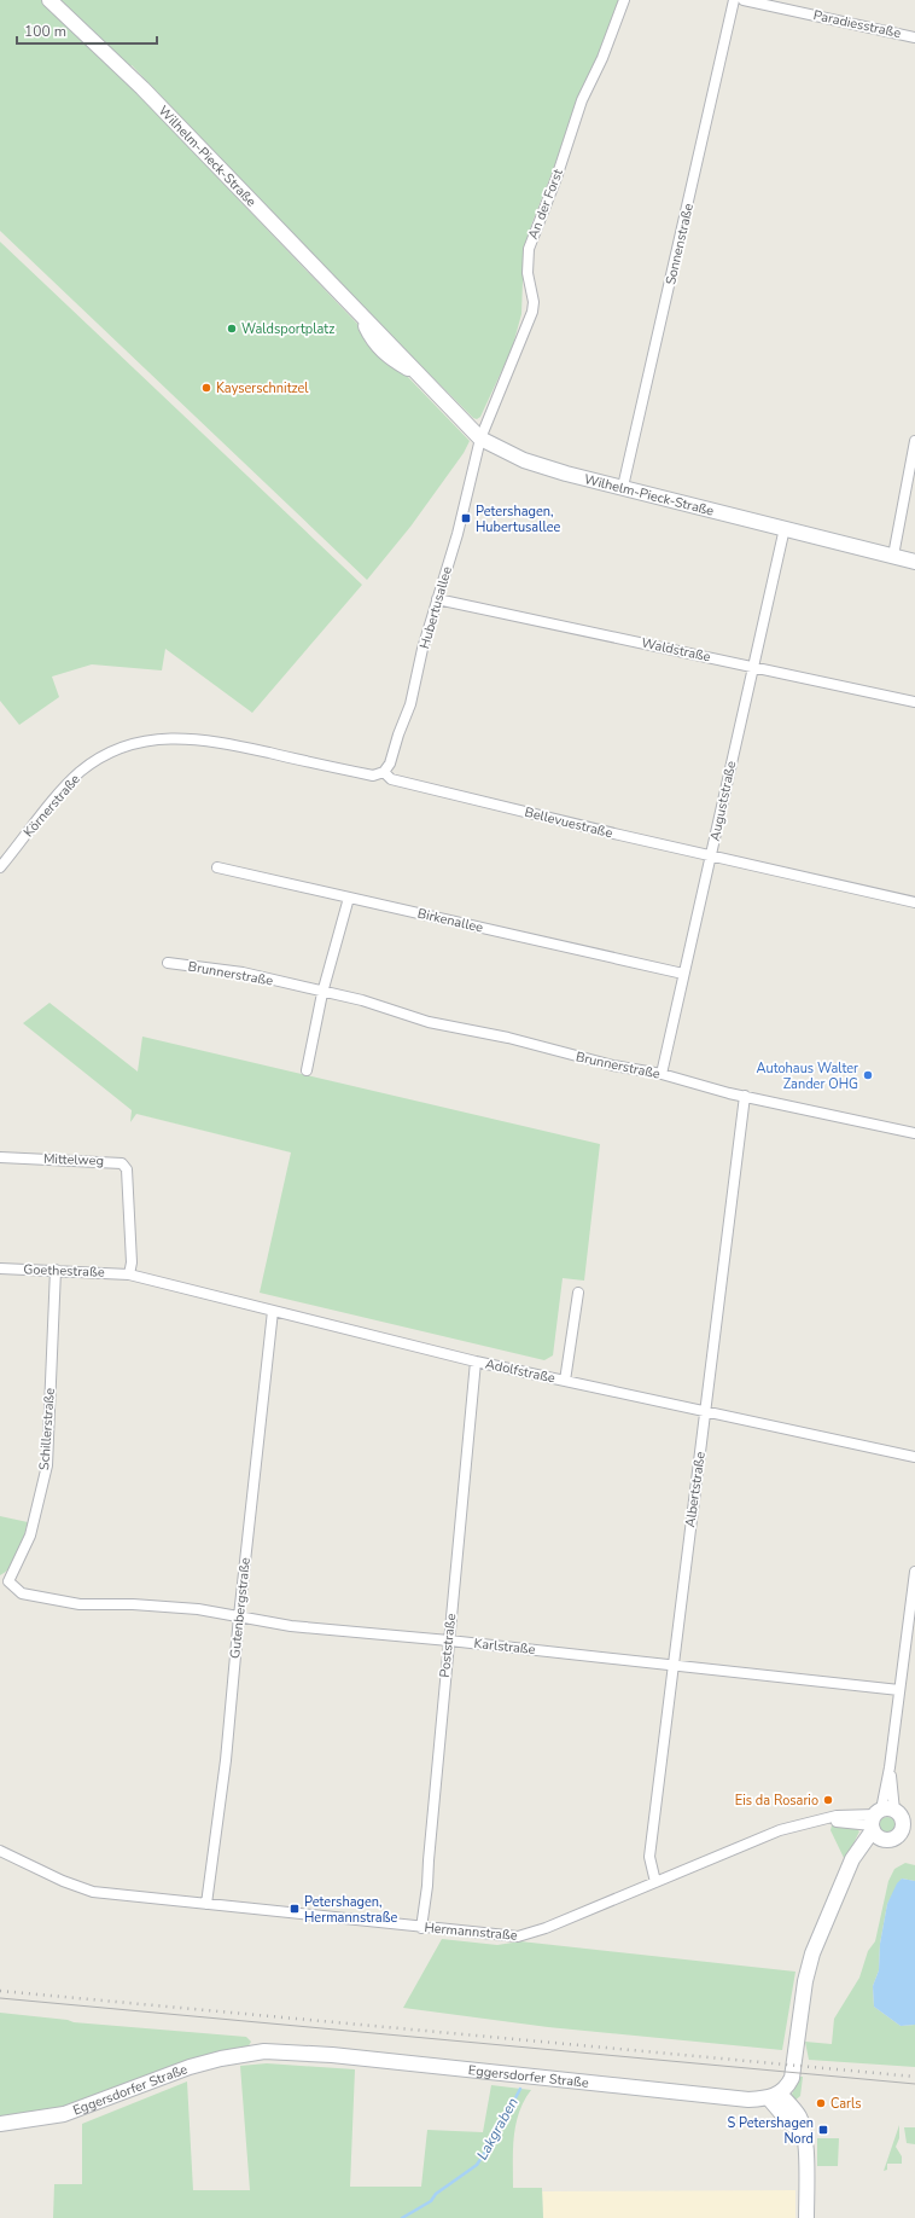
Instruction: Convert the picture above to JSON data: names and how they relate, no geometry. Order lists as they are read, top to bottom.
{
  "streets": {
    "street": [
      "Paradiesstraße",
      "Wilhelm-Pieck-Straße",
      "An der Forst",
      "Sonnenstraße",
      "Hubertusallee",
      "Waldstraße",
      "Auguststraße",
      "Körnerstraße",
      "Bellevuestraße",
      "Birkenallee",
      "Brunnerstraße",
      "Mittelweg",
      "Goethestraße",
      "Adolfstraße",
      "Schillerstraße",
      "Albertstraße",
      "Gutenbergstraße",
      "Poststraße",
      "Karlstraße",
      "Hermannstraße",
      "Eggersdorfer Straße"
    ]
  },
  "crossings": [
    ["Wilhelm-Pieck-Straße", "An der Forst"],
    ["Wilhelm-Pieck-Straße", "Sonnenstraße"],
    ["Wilhelm-Pieck-Straße", "Hubertusallee"],
    ["Wilhelm-Pieck-Straße", "Auguststraße"],
    ["An der Forst", "Hubertusallee"],
    ["Hubertusallee", "Waldstraße"],
    ["Hubertusallee", "Bellevuestraße"],
    ["Waldstraße", "Auguststraße"],
    ["Auguststraße", "Bellevuestraße"],
    ["Auguststraße", "Birkenallee"],
    ["Auguststraße", "Brunnerstraße"],
    ["Körnerstraße", "Bellevuestraße"],
    ["Brunnerstraße", "Albertstraße"],
    ["Mittelweg", "Goethestraße"],
    ["Mittelweg", "Adolfstraße"],
    ["Goethestraße", "Adolfstraße"],
    ["Goethestraße", "Schillerstraße"],
    ["Adolfstraße", "Albertstraße"],
    ["Adolfstraße", "Gutenbergstraße"],
    ["Adolfstraße", "Poststraße"],
    ["Schillerstraße", "Karlstraße"],
    ["Albertstraße", "Karlstraße"],
    ["Albertstraße", "Hermannstraße"],
    ["Gutenbergstraße", "Karlstraße"],
    ["Gutenbergstraße", "Hermannstraße"],
    ["Poststraße", "Karlstraße"],
    ["Poststraße", "Hermannstraße"]
  ],
  "water": ["Lakgraben"],
  "places": {
    "other": [
      "Waldsportplatz",
      "Kayserschnitzel",
      "Autohaus Walter Zander OHG",
      "Eis da Rosario",
      "Carls"
    ],
    "transit": ["Petershagen, Hubertusallee", "Petershagen, Hermannstraße", "S Petershagen Nord"]
  },
  "scale_bar": "100 m"
}
